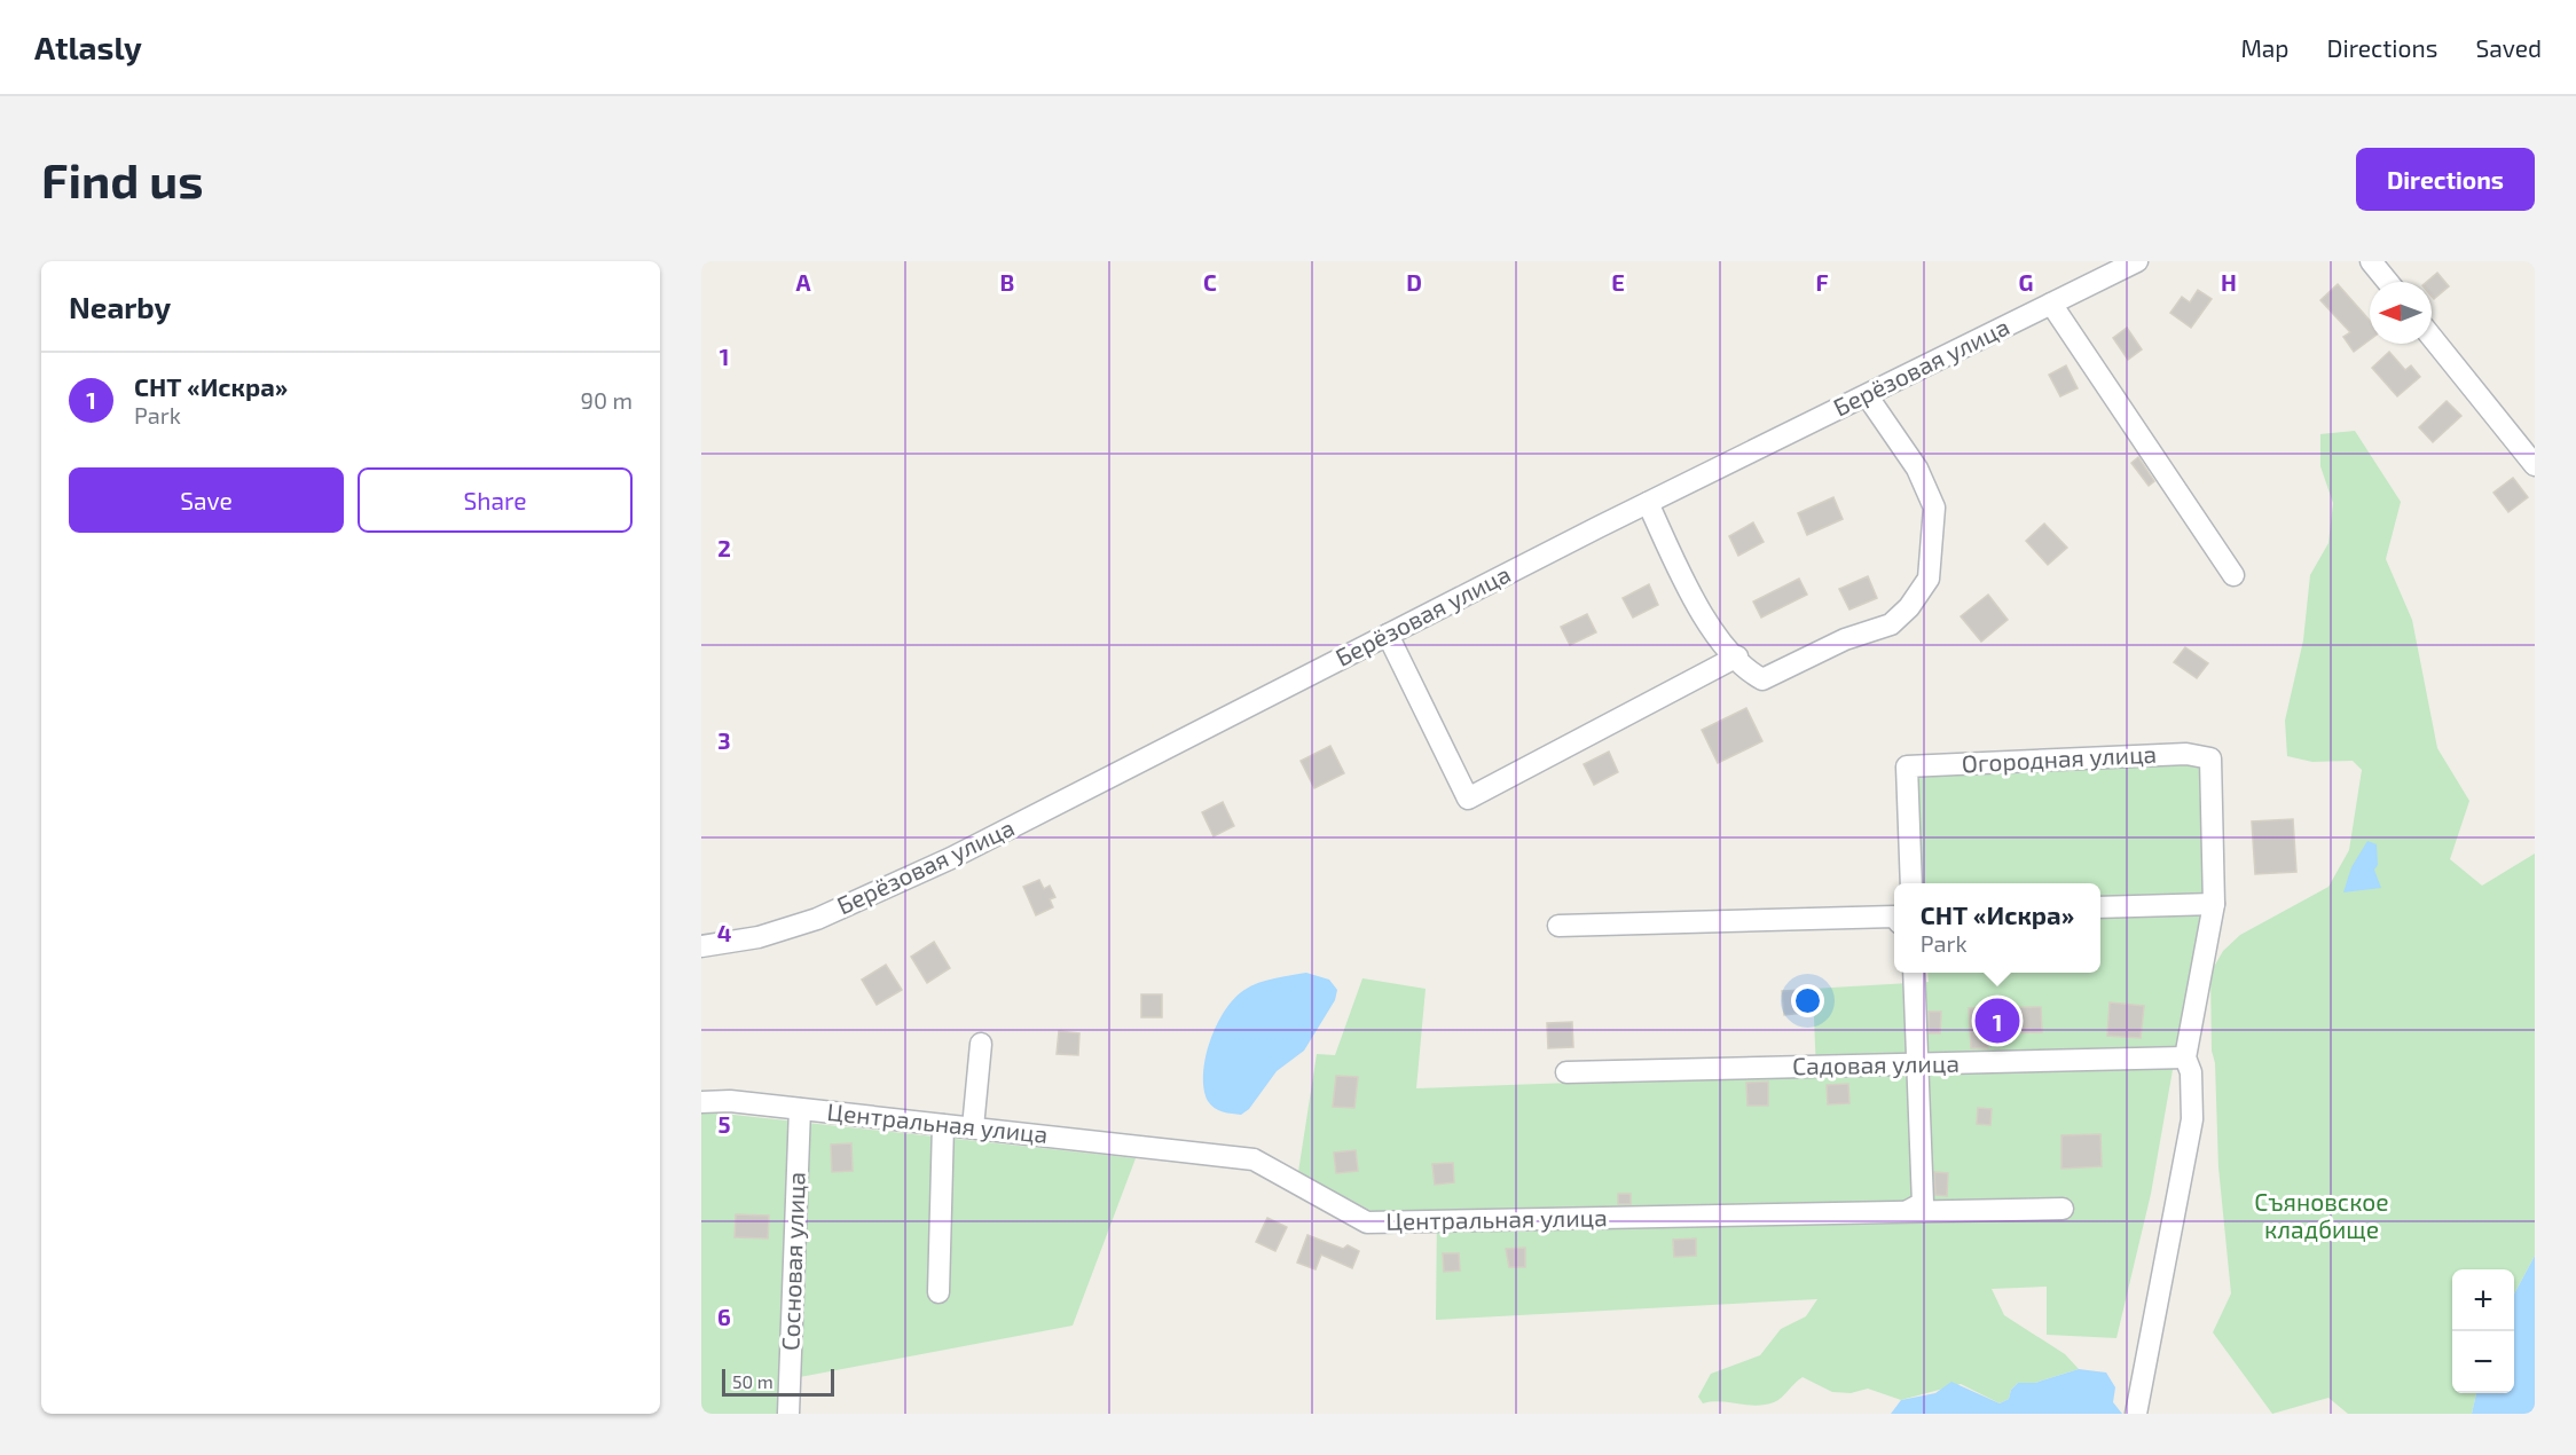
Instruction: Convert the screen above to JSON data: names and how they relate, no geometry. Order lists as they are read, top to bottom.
{
  "streets": {
    "street": [
      "Берёзовая улица",
      "Огородная улица",
      "Садовая улица",
      "Центральная улица",
      "Сосновая улица"
    ]
  },
  "crossings": [
    ["Центральная улица", "Сосновая улица"]
  ],
  "parks": ["Съяновское кладбище"],
  "scale_bar": "50 m",
  "north": "left",
  "page": {
    "header": "Atlasly",
    "nav": ["Map", "Directions", "Saved"],
    "buttons": [
      "Directions",
      ["Save", "Share"]
    ],
    "title": "Find us",
    "heading": "Nearby",
    "list": [
      {
        "mark": "1",
        "name": "СНТ «Искра»",
        "note": "Park",
        "value": "90 m"
      }
    ],
    "popup": ["СНТ «Искра»", "Park"],
    "pins": "1",
    "map_buttons": ["+", "−"],
    "scale": "50 m"
  },
  "grid": {
    "columns": [
      "A",
      "B",
      "C",
      "D",
      "E",
      "F",
      "G",
      "H"
    ],
    "rows": [
      "1",
      "2",
      "3",
      "4",
      "5",
      "6"
    ]
  }
}
